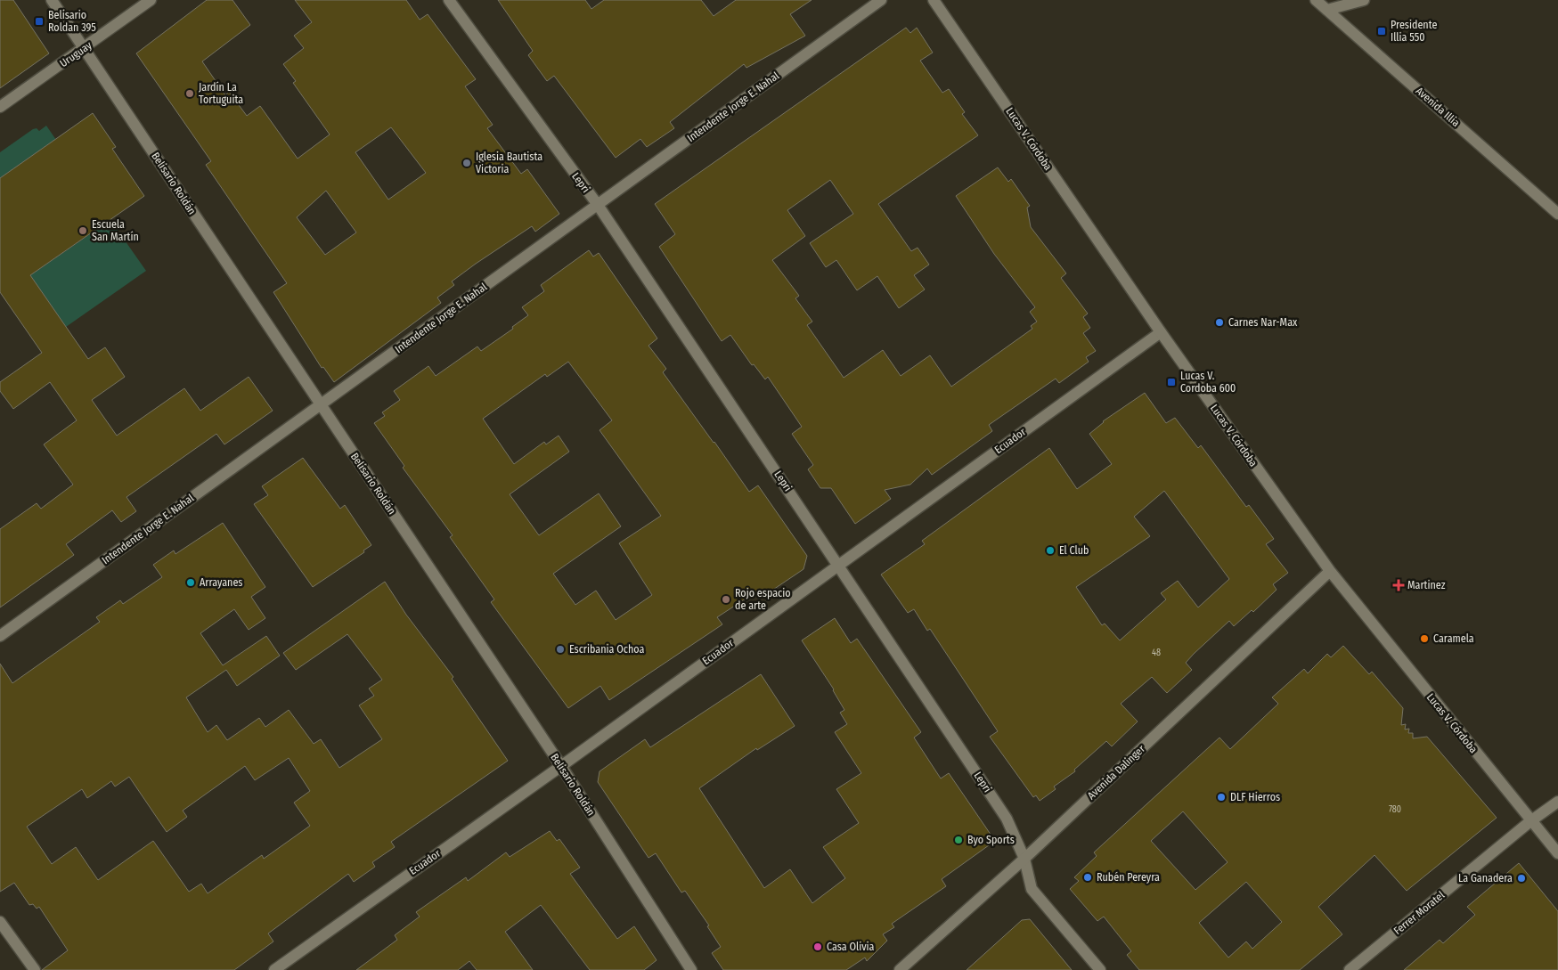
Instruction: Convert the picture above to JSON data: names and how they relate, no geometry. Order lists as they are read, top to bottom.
{
  "streets": {
    "street": [
      "Uruguay",
      "Intendente Jorge E. Nahal",
      "Avenida Illia",
      "Lucas V. Córdoba",
      "Lepri",
      "Belisario Roldán",
      "Ecuador",
      "Avenida Dalinger",
      "Ferrer Moratel"
    ]
  },
  "crossings": [
    ["Uruguay", "Belisario Roldán"],
    ["Intendente Jorge E. Nahal", "Lepri"],
    ["Intendente Jorge E. Nahal", "Belisario Roldán"],
    ["Lucas V. Córdoba", "Ecuador"],
    ["Lucas V. Córdoba", "Avenida Dalinger"],
    ["Lucas V. Córdoba", "Ferrer Moratel"],
    ["Lepri", "Ecuador"],
    ["Lepri", "Avenida Dalinger"],
    ["Belisario Roldán", "Ecuador"]
  ],
  "places": {
    "transit": ["Belisario Roldan 395", "Presidente Illia 550", "Lucas V. Cordoba 600"],
    "other": [
      "Jardín La Tortuguita",
      "Iglesia Bautista Victoria",
      "Escuela San Martín",
      "Carnes Nar-Max",
      "El Club",
      "Arrayanes",
      "Rojo espacio de arte",
      "Caramela",
      "Escribania Ochoa",
      "DLF Hierros",
      "Byo Sports",
      "Rubén Pereyra",
      "La Ganadera",
      "Casa Olivia"
    ],
    "health": ["Martinez"]
  },
  "house_numbers": ["48", "780"]
}
